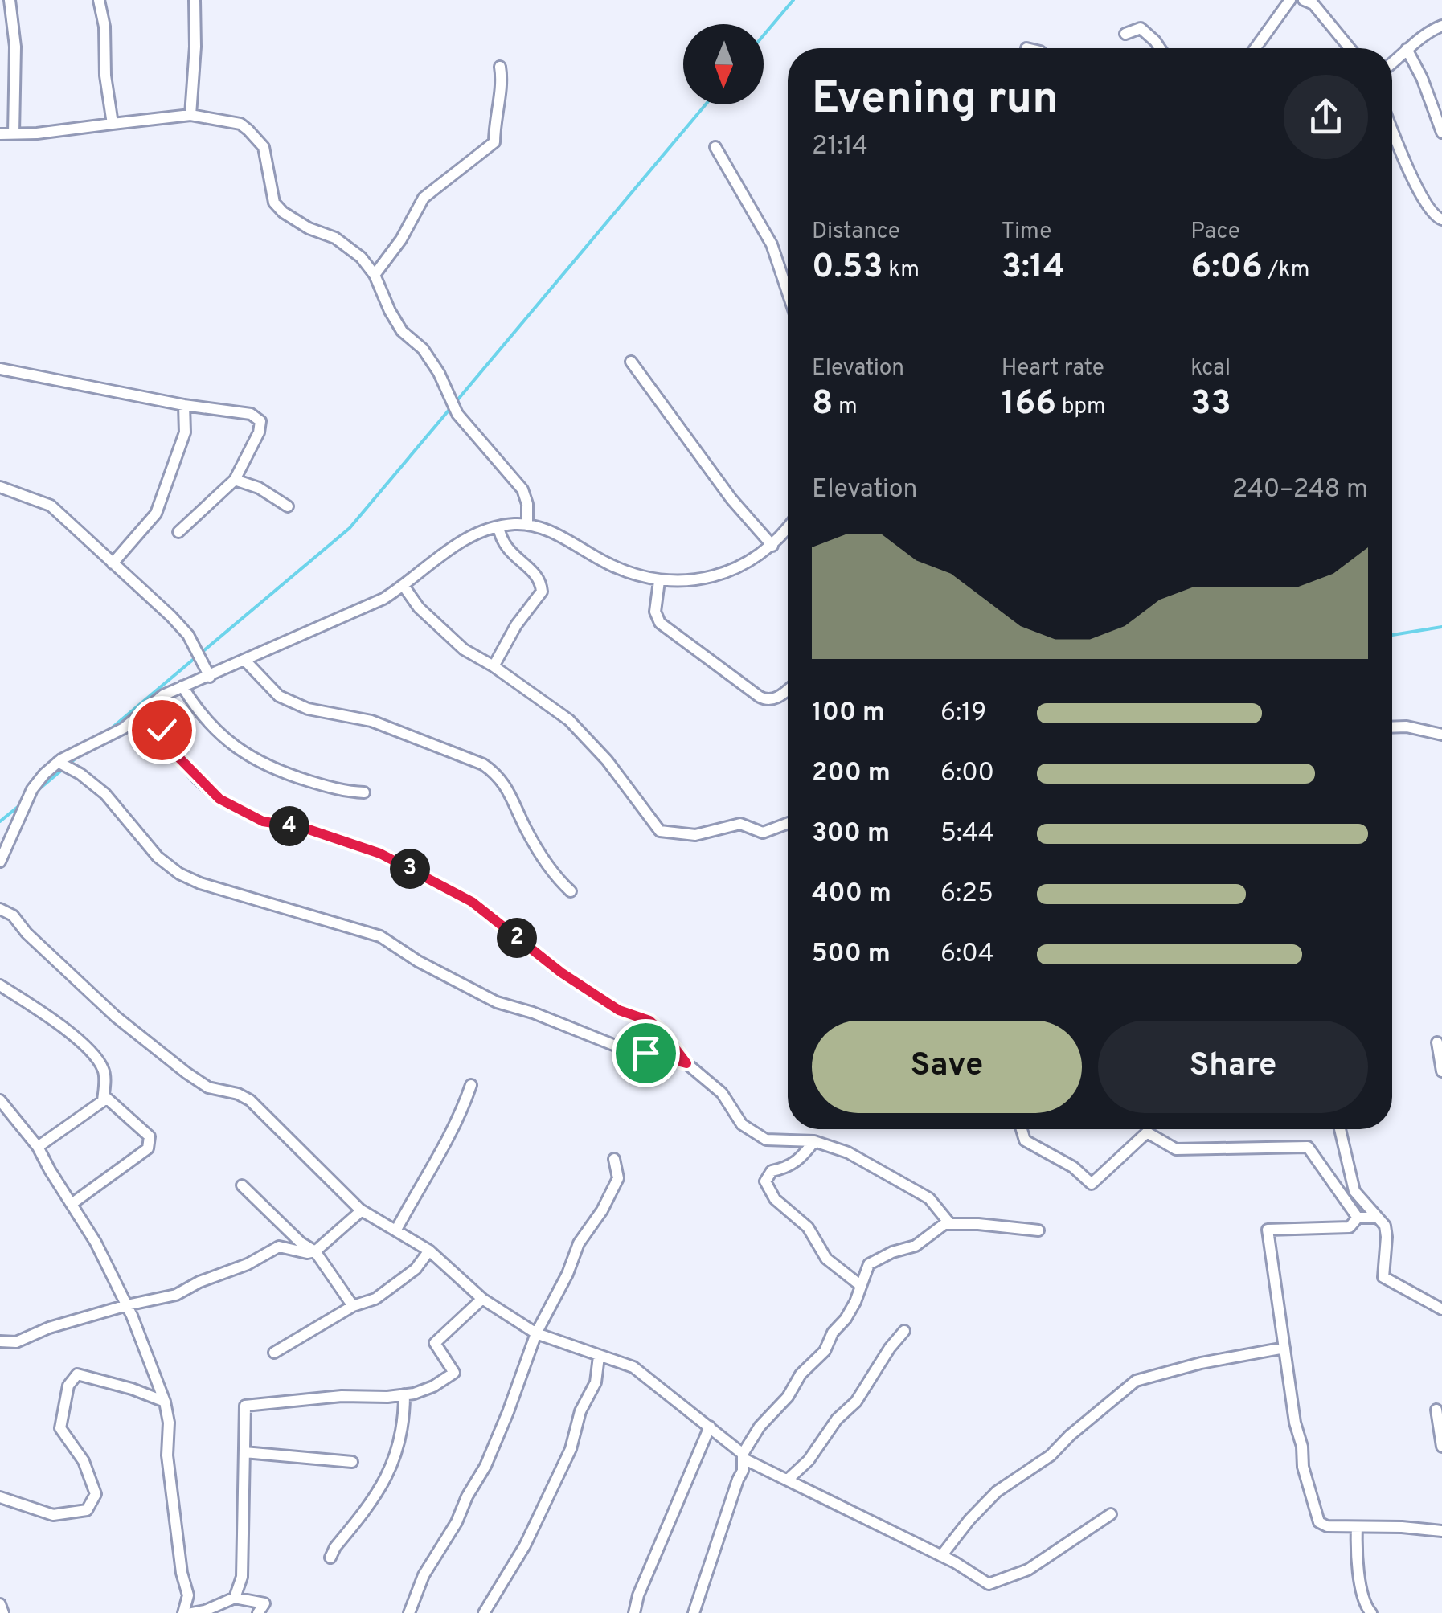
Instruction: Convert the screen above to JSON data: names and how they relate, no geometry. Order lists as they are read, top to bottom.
{
  "north": "bottom",
  "page": {
    "heading": ["Evening run", "21:14"],
    "stats": [
      ["Distance", "0.53 km"],
      ["Time", "3:14"],
      ["Pace", "6:06 /km"],
      ["Elevation", "8 m"],
      ["Heart rate", "166 bpm"],
      ["kcal", "33"]
    ],
    "chart": ["Elevation", "240–248 m"],
    "list": [
      {
        "name": "100 m",
        "note": "6:19"
      },
      {
        "name": "200 m",
        "note": "6:00"
      },
      {
        "name": "300 m",
        "note": "5:44"
      },
      {
        "name": "400 m",
        "note": "6:25"
      },
      {
        "name": "500 m",
        "note": "6:04"
      }
    ],
    "pins": ["4", "3", "2"],
    "buttons": ["Save", "Share"]
  }
}
